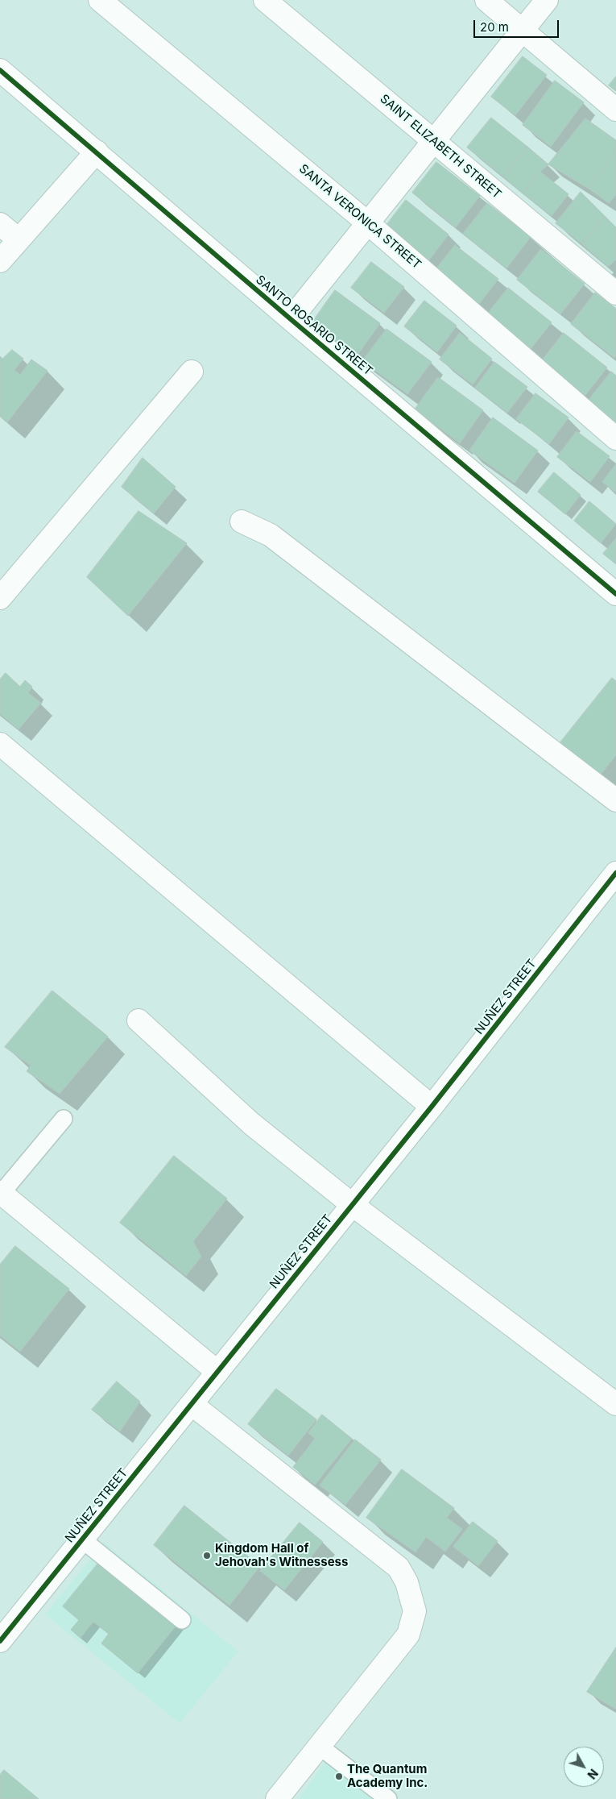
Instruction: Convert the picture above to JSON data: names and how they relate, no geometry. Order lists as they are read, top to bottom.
{
  "streets": {
    "street": [
      "SAINT ELIZABETH STREET",
      "SANTA VERONICA STREET",
      "SANTO ROSARIO STREET",
      "NUÑEZ STREET"
    ]
  },
  "places": ["Kingdom Hall of Jehovah's Witnessess", "The Quantum Academy Inc."],
  "scale_bar": "20 m",
  "north": "bottom right"
}
